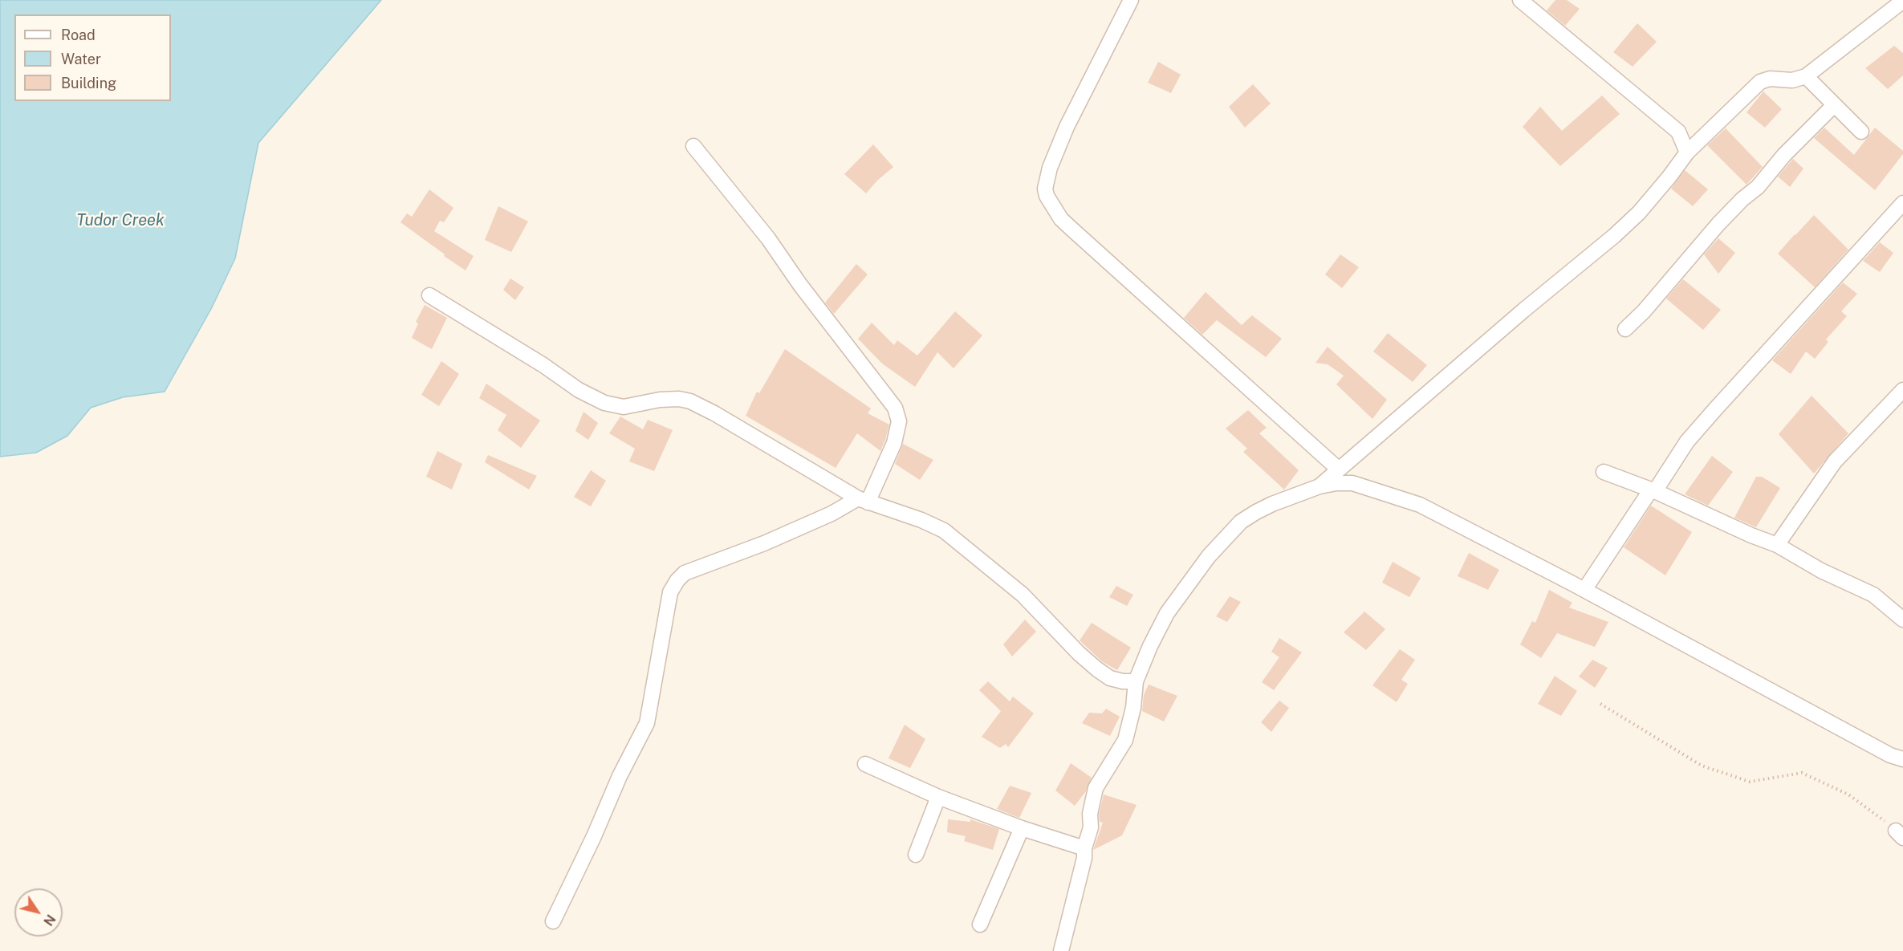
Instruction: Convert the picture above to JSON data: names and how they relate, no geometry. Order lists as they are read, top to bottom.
{
  "water": ["Tudor Creek"],
  "legend": ["Road", "Water", "Building"],
  "north": "bottom right"
}
